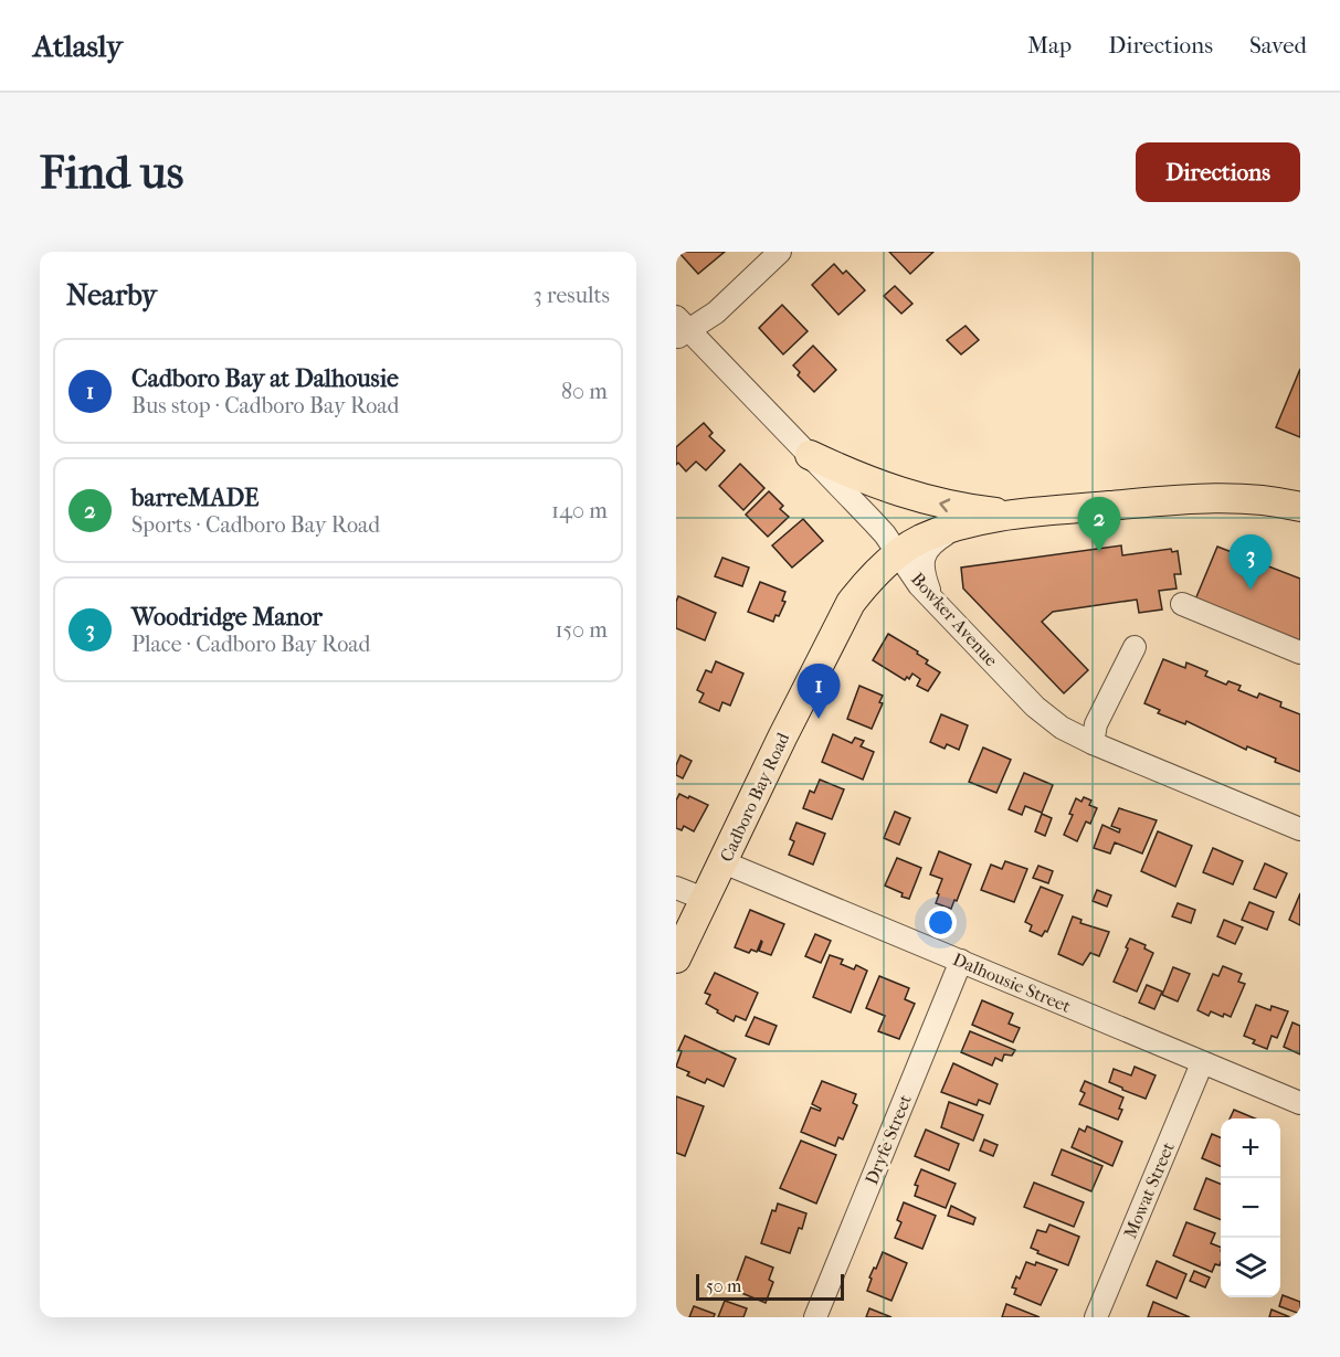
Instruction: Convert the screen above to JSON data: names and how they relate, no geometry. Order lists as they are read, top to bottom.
{
  "streets": {
    "main road": ["Cadboro Bay Road"],
    "street": [
      "Bowker Avenue",
      "Dalhousie Street",
      "Dryfe Street",
      "Mowat Street"
    ]
  },
  "crossings": [
    ["Bowker Avenue", "Cadboro Bay Road"],
    ["Cadboro Bay Road", "Dalhousie Street"],
    ["Dalhousie Street", "Dryfe Street"],
    ["Dalhousie Street", "Mowat Street"]
  ],
  "scale_bar": "50 m",
  "page": {
    "header": "Atlasly",
    "nav": ["Map", "Directions", "Saved"],
    "buttons": "Directions",
    "title": "Find us",
    "heading": ["Nearby", "3 results"],
    "list": [
      {
        "mark": "1",
        "name": "Cadboro Bay at Dalhousie",
        "note": "Bus stop · Cadboro Bay Road",
        "value": "80 m"
      },
      {
        "mark": "2",
        "name": "barreMADE",
        "note": "Sports · Cadboro Bay Road",
        "value": "140 m"
      },
      {
        "mark": "3",
        "name": "Woodridge Manor",
        "note": "Place · Cadboro Bay Road",
        "value": "150 m"
      }
    ],
    "pins": ["2", "3", "1"],
    "map_buttons": ["+", "−"],
    "scale": "50 m"
  }
}
